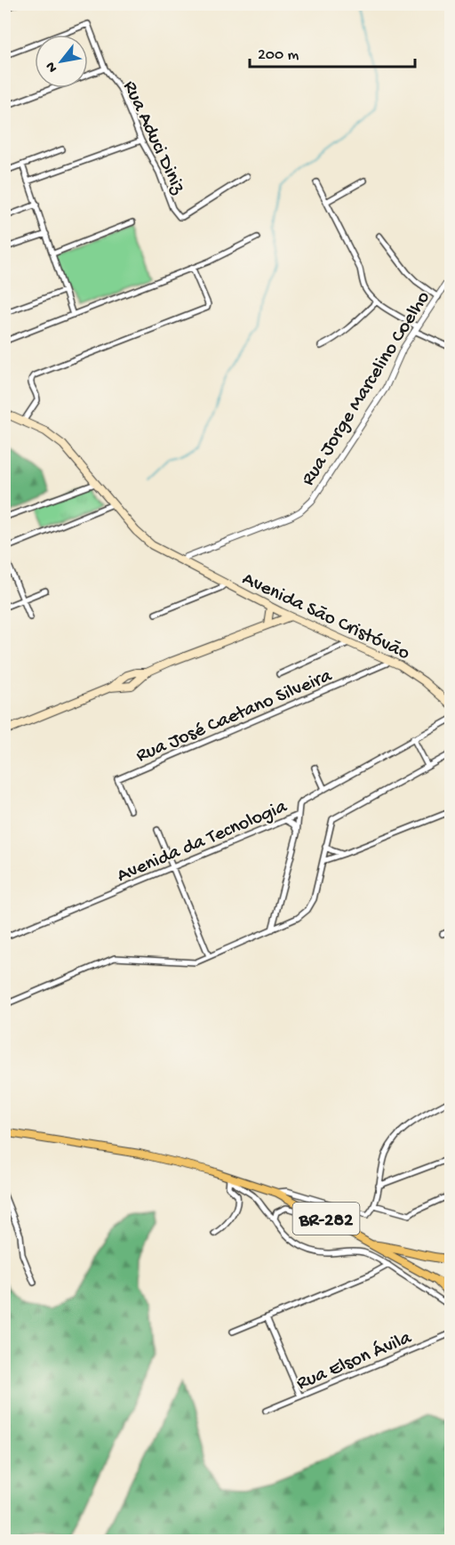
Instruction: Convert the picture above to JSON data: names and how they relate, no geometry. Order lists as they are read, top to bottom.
{
  "streets": {
    "highway": ["BR-282"],
    "main road": ["Avenida São Cristóvão"],
    "street": [
      "Rua Aduci Diniz",
      "Rua Jorge Marcelino Coelho",
      "Rua José Caetano Silveira",
      "Avenida da Tecnologia",
      "Rua Elson Ávila"
    ]
  },
  "crossings": [
    ["Rua Jorge Marcelino Coelho", "Avenida São Cristóvão"],
    ["Avenida São Cristóvão", "Rua José Caetano Silveira"]
  ],
  "scale_bar": "200 m",
  "north": "bottom left"
}
